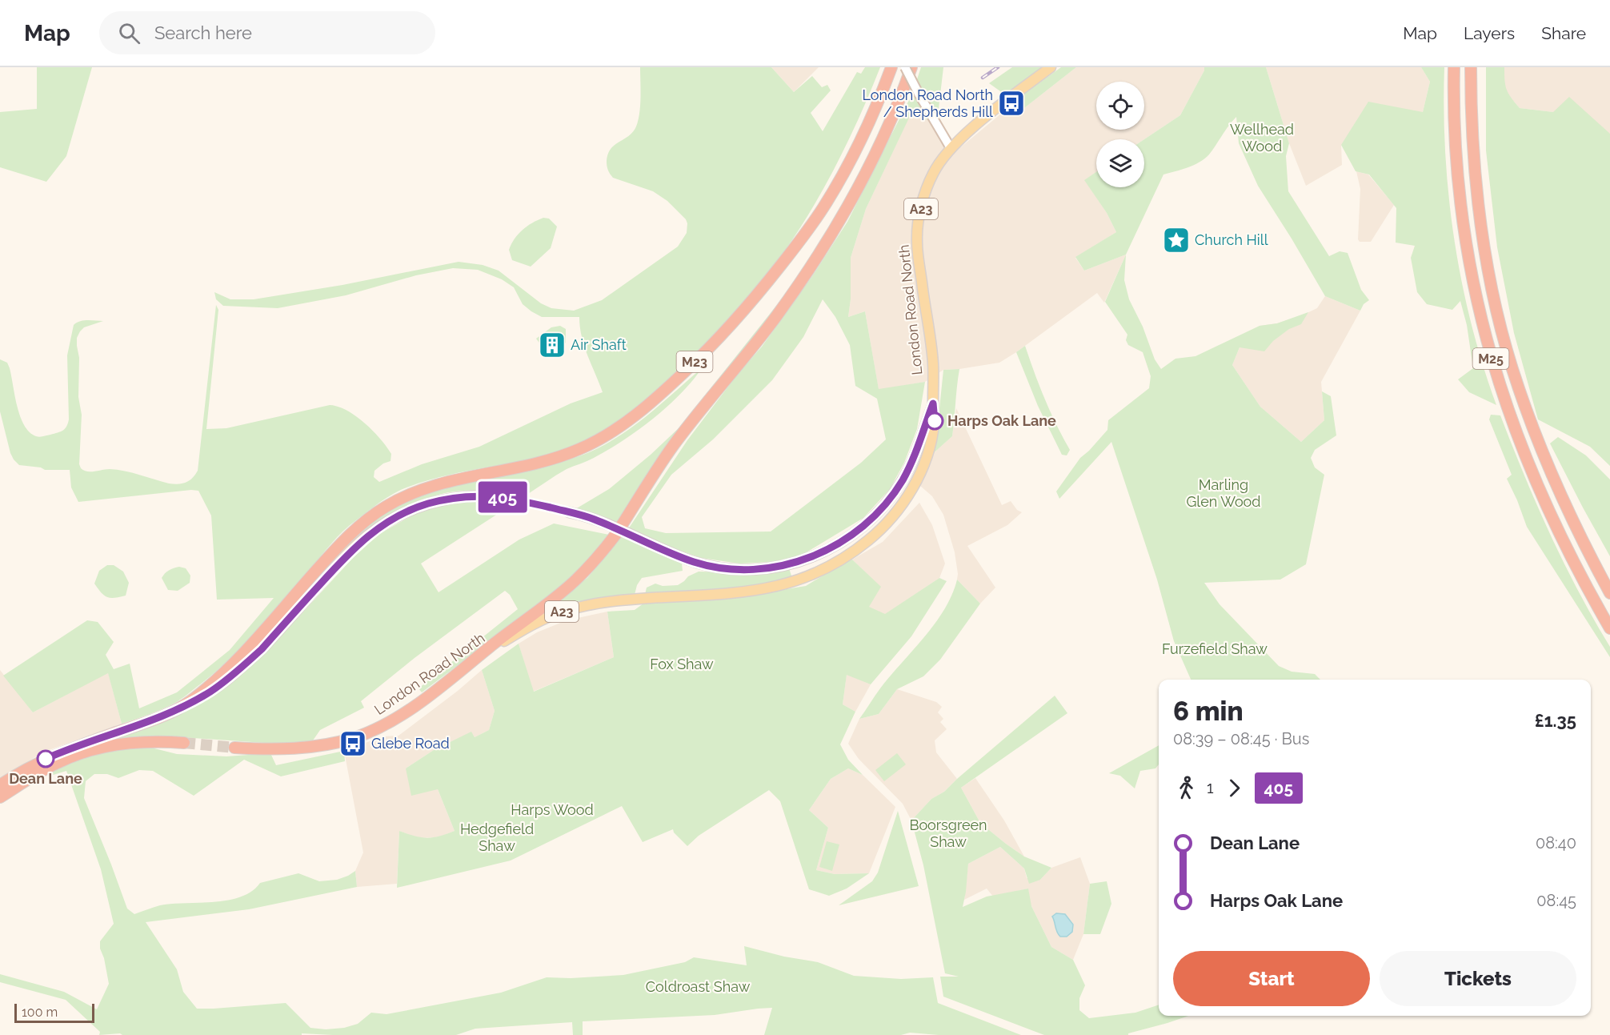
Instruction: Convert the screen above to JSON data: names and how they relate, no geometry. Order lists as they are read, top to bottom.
{
  "streets": {
    "highway": [
      "A23",
      "London Road North",
      "M25",
      "M23"
    ]
  },
  "crossings": [
    ["London Road North", "M23"]
  ],
  "parks": [
    "Wellhead Wood",
    "Marling Glen Wood",
    "Furzefield Shaw",
    "Fox Shaw",
    "Harps Wood",
    "Boorsgreen Shaw",
    "Hedgefield Shaw",
    "Coldroast Shaw"
  ],
  "places": {
    "bus stop": ["London Road North / Shepherds Hill", "Glebe Road"],
    "place": ["Church Hill"],
    "building": ["Air Shaft"],
    "other": ["Harps Oak Lane", "Dean Lane"]
  },
  "lines": ["bus line 405"],
  "scale_bar": "100 m",
  "page": {
    "header": "Map",
    "search": "Search here",
    "nav": ["Map", "Layers", "Share"],
    "on_map": "405",
    "heading": ["6 min", "08:39 – 08:45 · Bus", "£1.35"],
    "legs": ["1", "405"],
    "list": [
      {
        "name": "Dean Lane",
        "value": "08:40"
      },
      {
        "name": "Harps Oak Lane",
        "value": "08:45"
      }
    ],
    "buttons": ["Start", "Tickets"],
    "scale": "100 m"
  }
}
